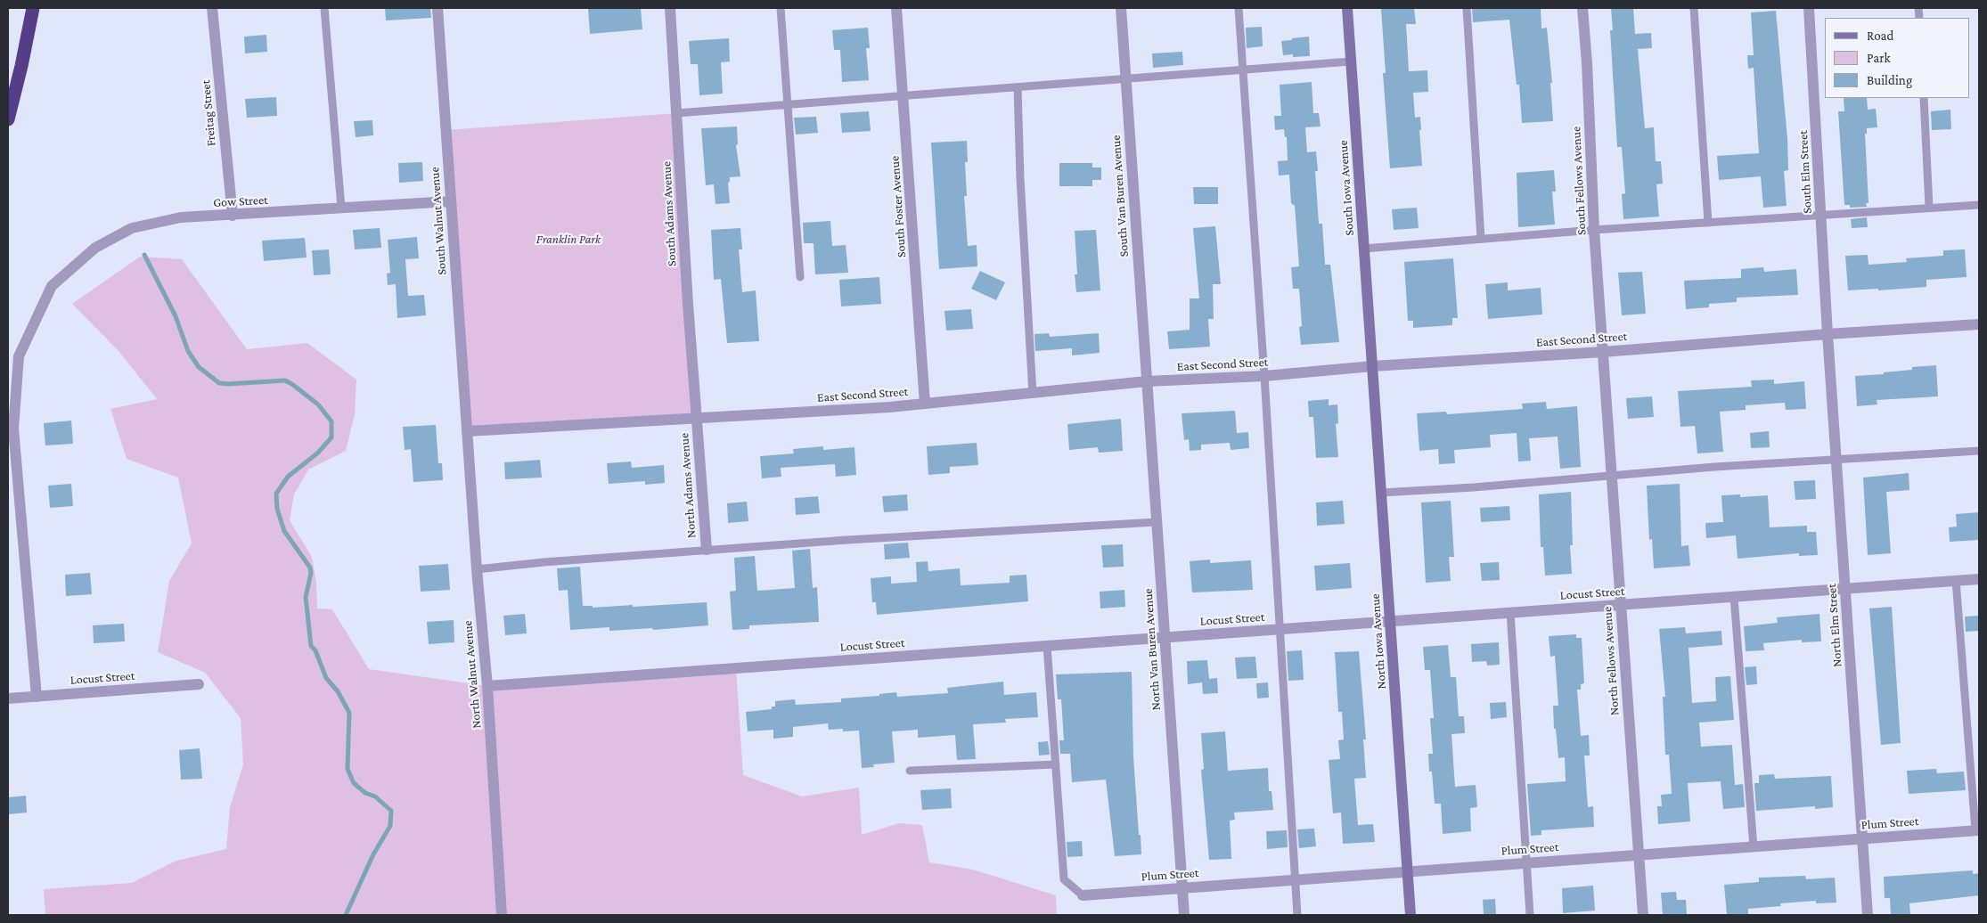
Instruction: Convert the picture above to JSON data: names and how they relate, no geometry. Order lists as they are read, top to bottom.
{
  "streets": {
    "main road": ["South Iowa Avenue", "North Iowa Avenue"],
    "street": [
      "Freitag Street",
      "South Elm Street",
      "South Fellows Avenue",
      "South Van Buren Avenue",
      "Gow Street",
      "South Foster Avenue",
      "South Adams Avenue",
      "South Walnut Avenue",
      "East Second Street",
      "North Adams Avenue",
      "Locust Street",
      "North Elm Street",
      "North Van Buren Avenue",
      "North Fellows Avenue",
      "North Walnut Avenue",
      "Plum Street"
    ]
  },
  "crossings": [
    ["Freitag Street", "Gow Street"],
    ["South Elm Street", "East Second Street"],
    ["South Elm Street", "North Elm Street"],
    ["South Fellows Avenue", "East Second Street"],
    ["South Fellows Avenue", "North Fellows Avenue"],
    ["South Iowa Avenue", "East Second Street"],
    ["South Iowa Avenue", "North Iowa Avenue"],
    ["South Van Buren Avenue", "East Second Street"],
    ["South Van Buren Avenue", "North Van Buren Avenue"],
    ["Gow Street", "South Walnut Avenue"],
    ["Gow Street", "Locust Street"],
    ["South Foster Avenue", "East Second Street"],
    ["South Adams Avenue", "East Second Street"],
    ["South Adams Avenue", "North Adams Avenue"],
    ["South Walnut Avenue", "East Second Street"],
    ["South Walnut Avenue", "North Walnut Avenue"],
    ["East Second Street", "North Adams Avenue"],
    ["East Second Street", "North Elm Street"],
    ["East Second Street", "North Iowa Avenue"],
    ["East Second Street", "North Van Buren Avenue"],
    ["East Second Street", "North Fellows Avenue"],
    ["East Second Street", "North Walnut Avenue"],
    ["Locust Street", "North Elm Street"],
    ["Locust Street", "North Iowa Avenue"],
    ["Locust Street", "North Van Buren Avenue"],
    ["Locust Street", "North Fellows Avenue"],
    ["Locust Street", "North Walnut Avenue"],
    ["North Elm Street", "Plum Street"],
    ["North Iowa Avenue", "Plum Street"],
    ["North Van Buren Avenue", "Plum Street"],
    ["North Fellows Avenue", "Plum Street"]
  ],
  "parks": ["Franklin Park"],
  "legend": ["Road", "Park", "Building"]
}
